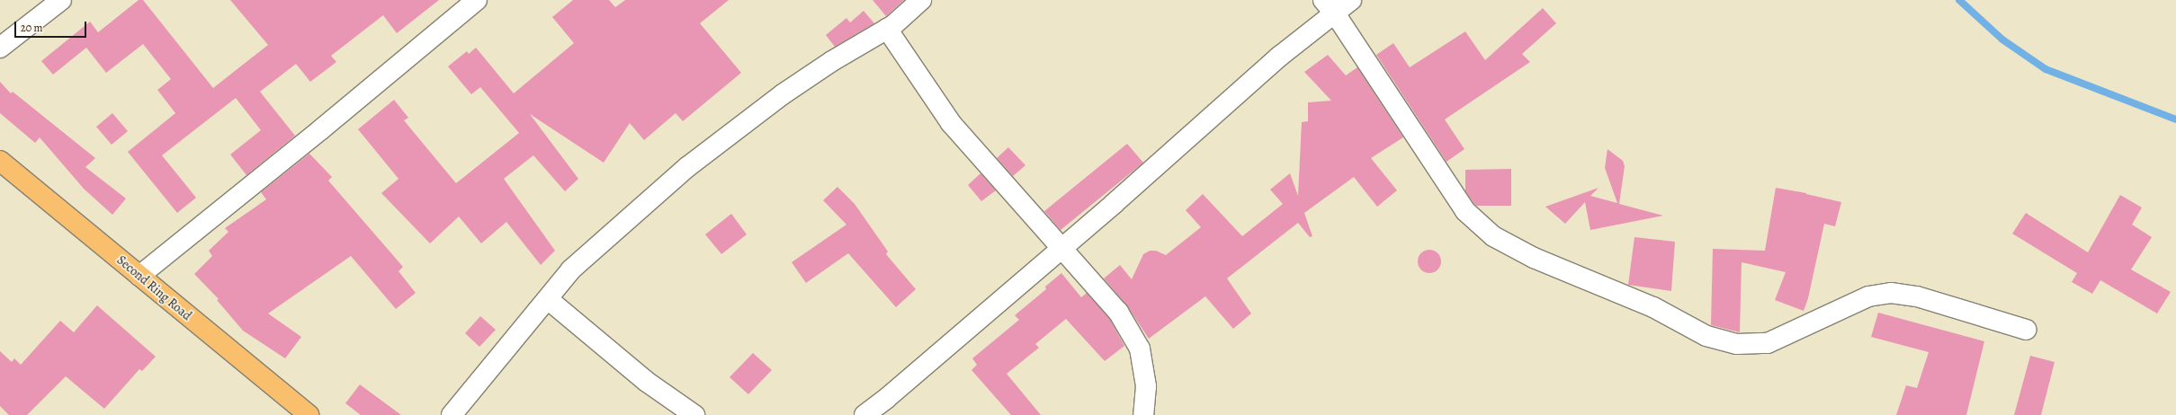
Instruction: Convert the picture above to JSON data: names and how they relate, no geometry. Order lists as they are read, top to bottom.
{
  "streets": {
    "main road": ["Second Ring Road"]
  },
  "scale_bar": "20 m"
}
